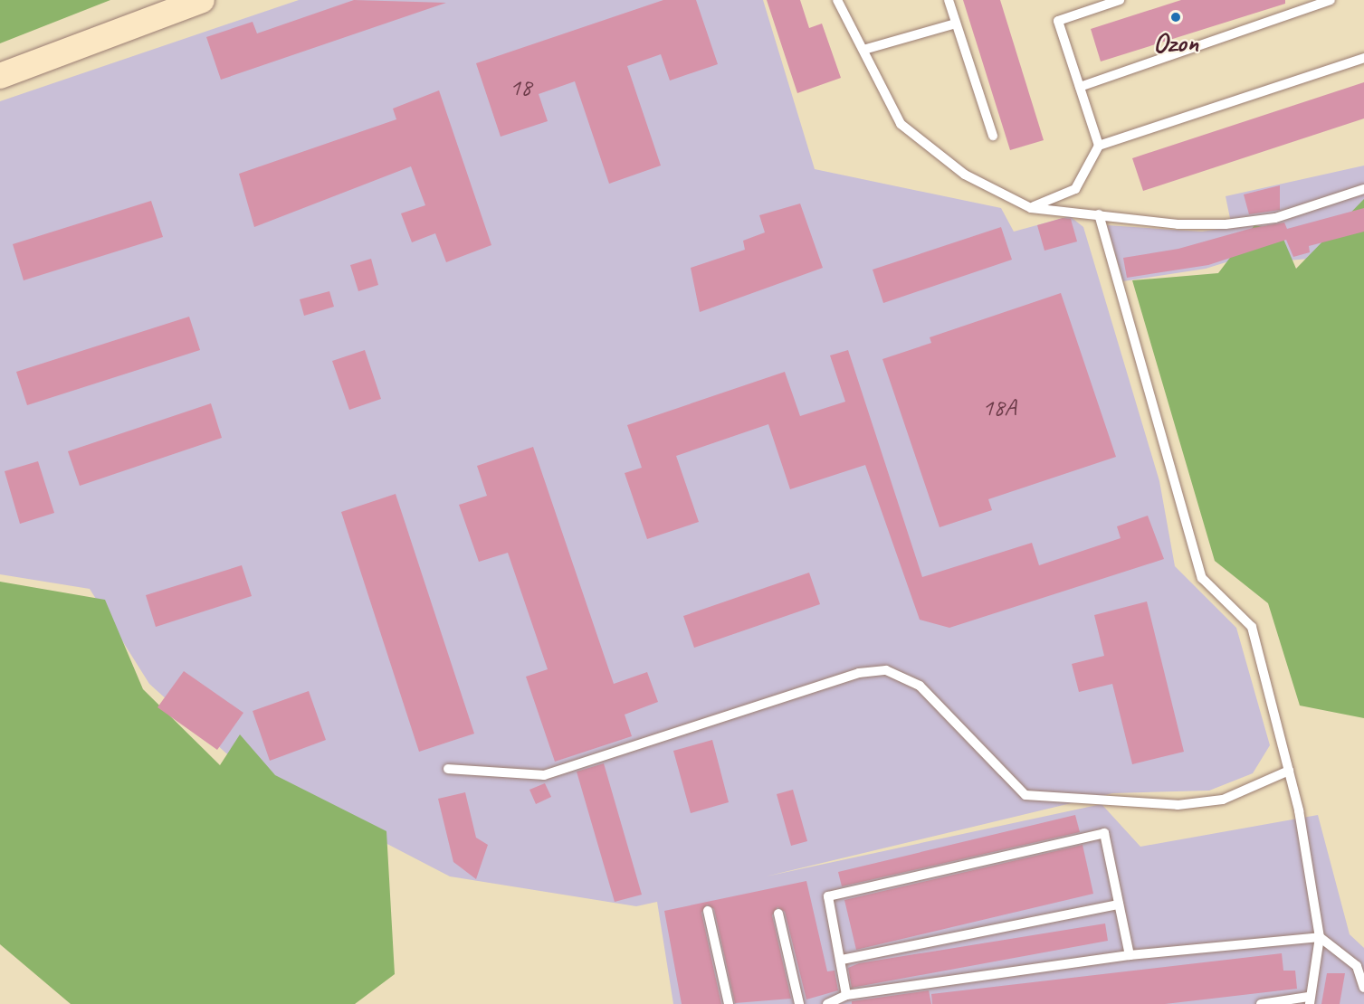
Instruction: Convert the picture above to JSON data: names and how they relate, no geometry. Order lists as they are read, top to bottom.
{
  "places": ["Ozon"],
  "house_numbers": ["18", "18А"]
}
